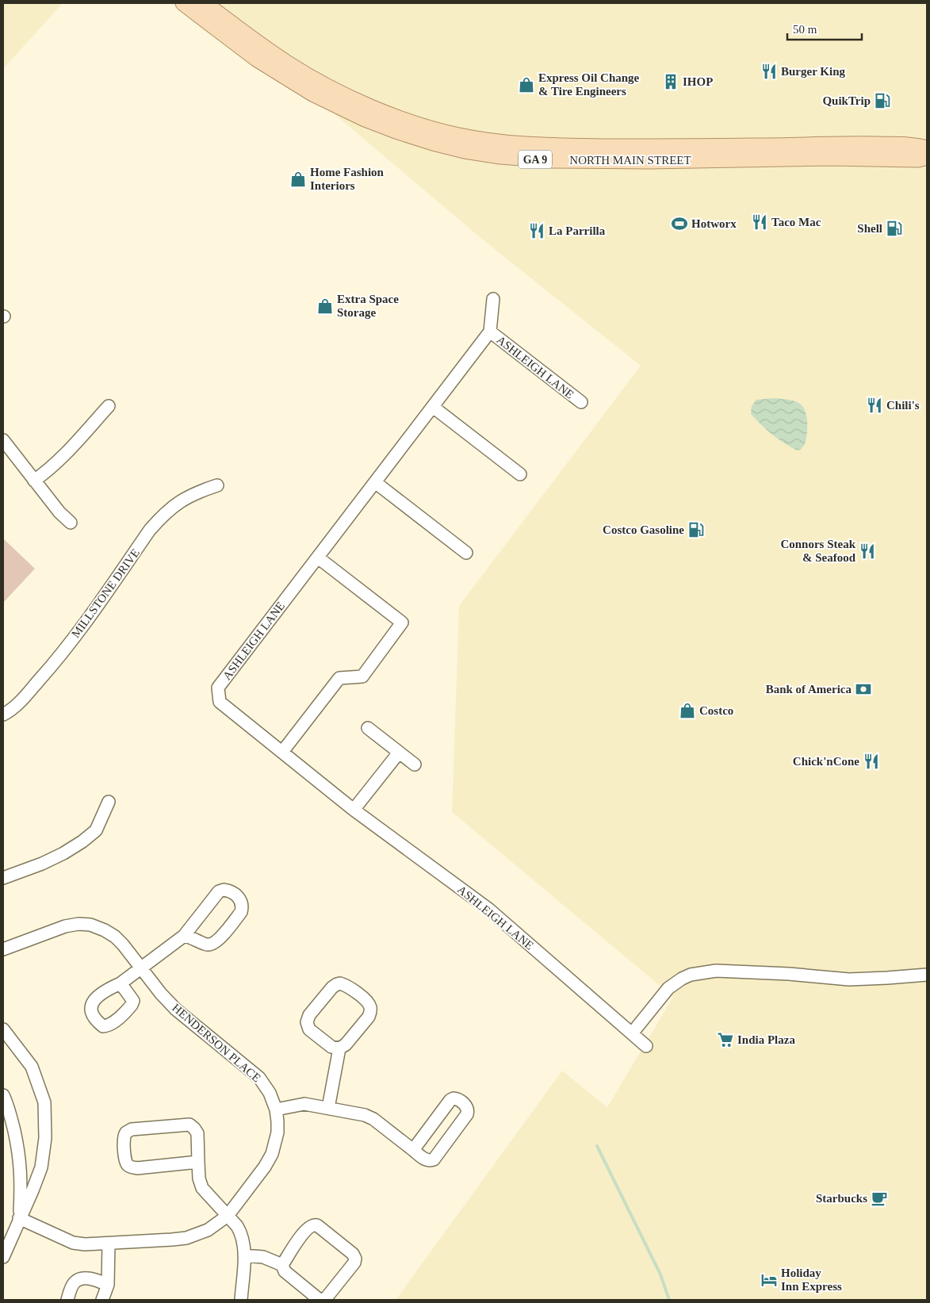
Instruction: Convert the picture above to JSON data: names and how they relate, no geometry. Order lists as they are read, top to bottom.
{
  "streets": {
    "main road": ["GA 9", "NORTH MAIN STREET"],
    "street": ["ASHLEIGH LANE", "MILLSTONE DRIVE", "HENDERSON PLACE"]
  },
  "places": {
    "restaurant": [
      "Burger King",
      "Taco Mac",
      "La Parrilla",
      "Chili's",
      "Connors Steak & Seafood",
      "Chick'nCone"
    ],
    "building": ["IHOP"],
    "shop": [
      "Express Oil Change & Tire Engineers",
      "Home Fashion Interiors",
      "Extra Space Storage",
      "Costco"
    ],
    "fuel station": ["QuikTrip", "Shell", "Costco Gasoline"],
    "sports": ["Hotworx"],
    "bank": ["Bank of America"],
    "supermarket": ["India Plaza"],
    "cafe": ["Starbucks"],
    "hotel": ["Holiday Inn Express"]
  },
  "scale_bar": "50 m"
}
